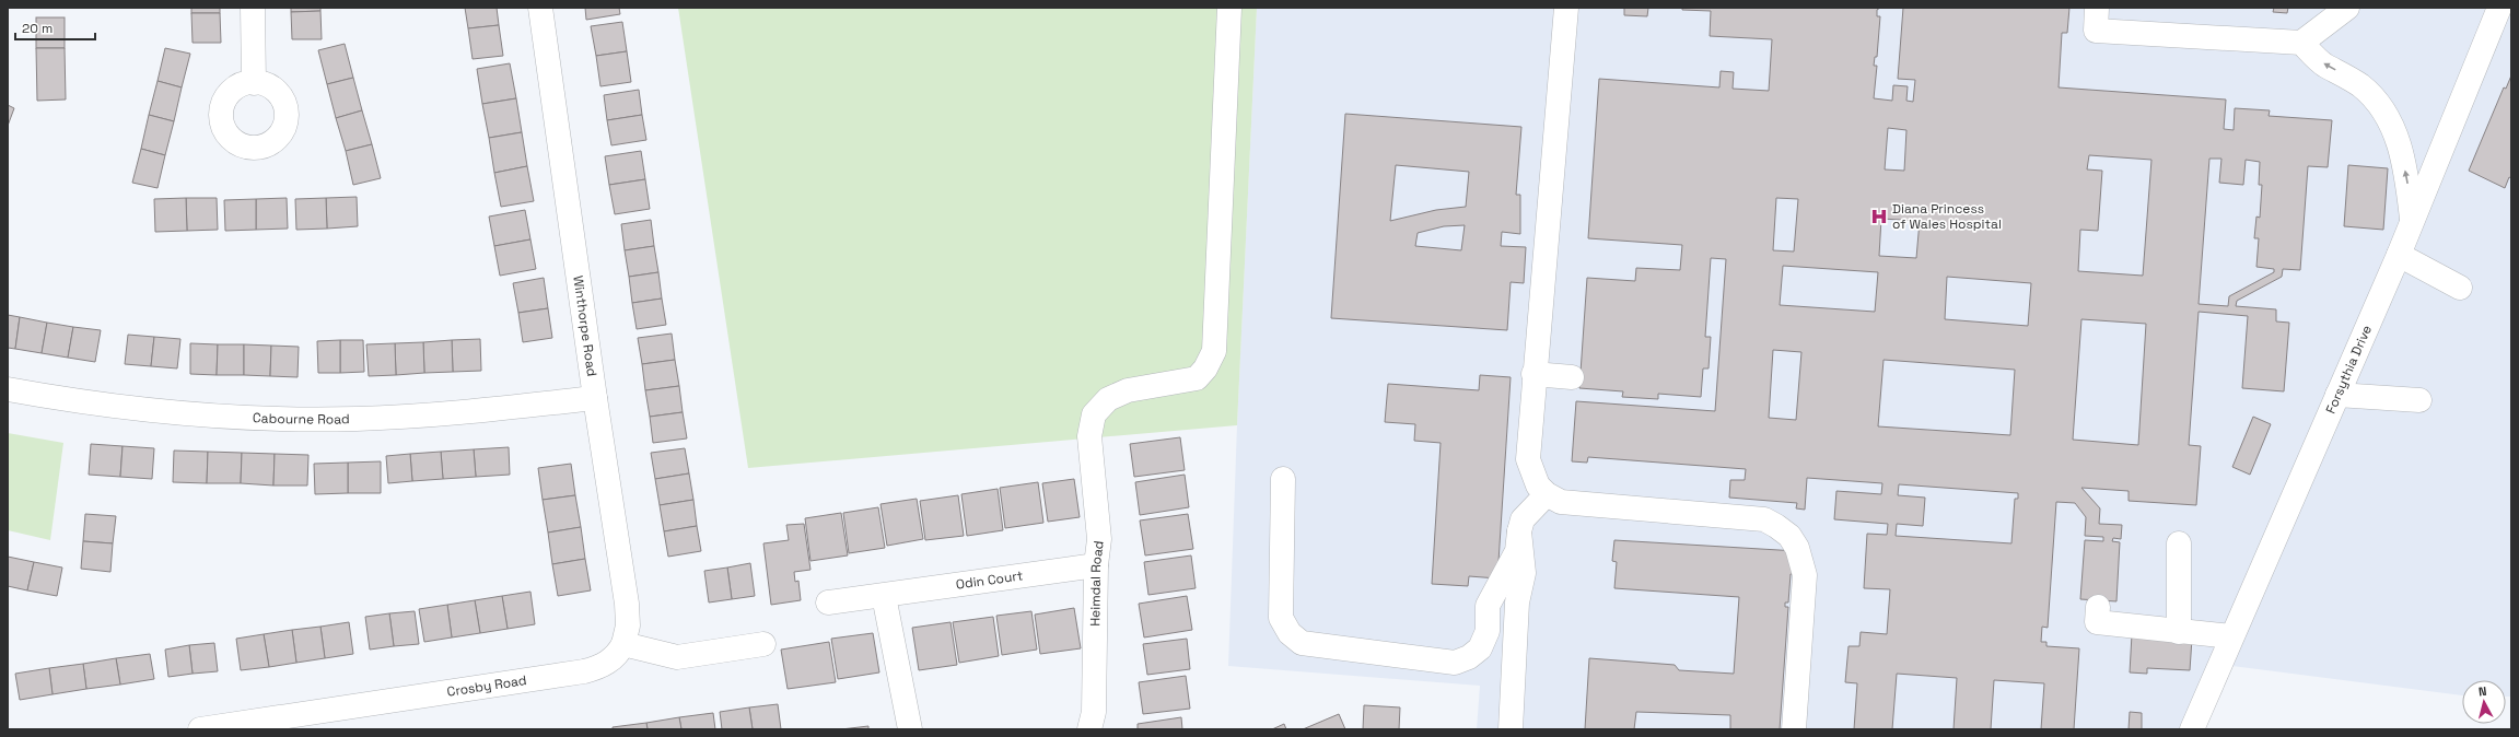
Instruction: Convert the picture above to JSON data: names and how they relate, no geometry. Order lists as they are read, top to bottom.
{
  "streets": {
    "street": [
      "Winthorpe Road",
      "Forsythia Drive",
      "Cabourne Road",
      "Odin Court",
      "Heimdal Road",
      "Crosby Road"
    ]
  },
  "crossings": [
    ["Winthorpe Road", "Cabourne Road"],
    ["Winthorpe Road", "Crosby Road"],
    ["Odin Court", "Heimdal Road"]
  ],
  "places": {
    "hospital": ["Diana Princess of Wales Hospital"]
  },
  "scale_bar": "20 m",
  "north": "top"
}
